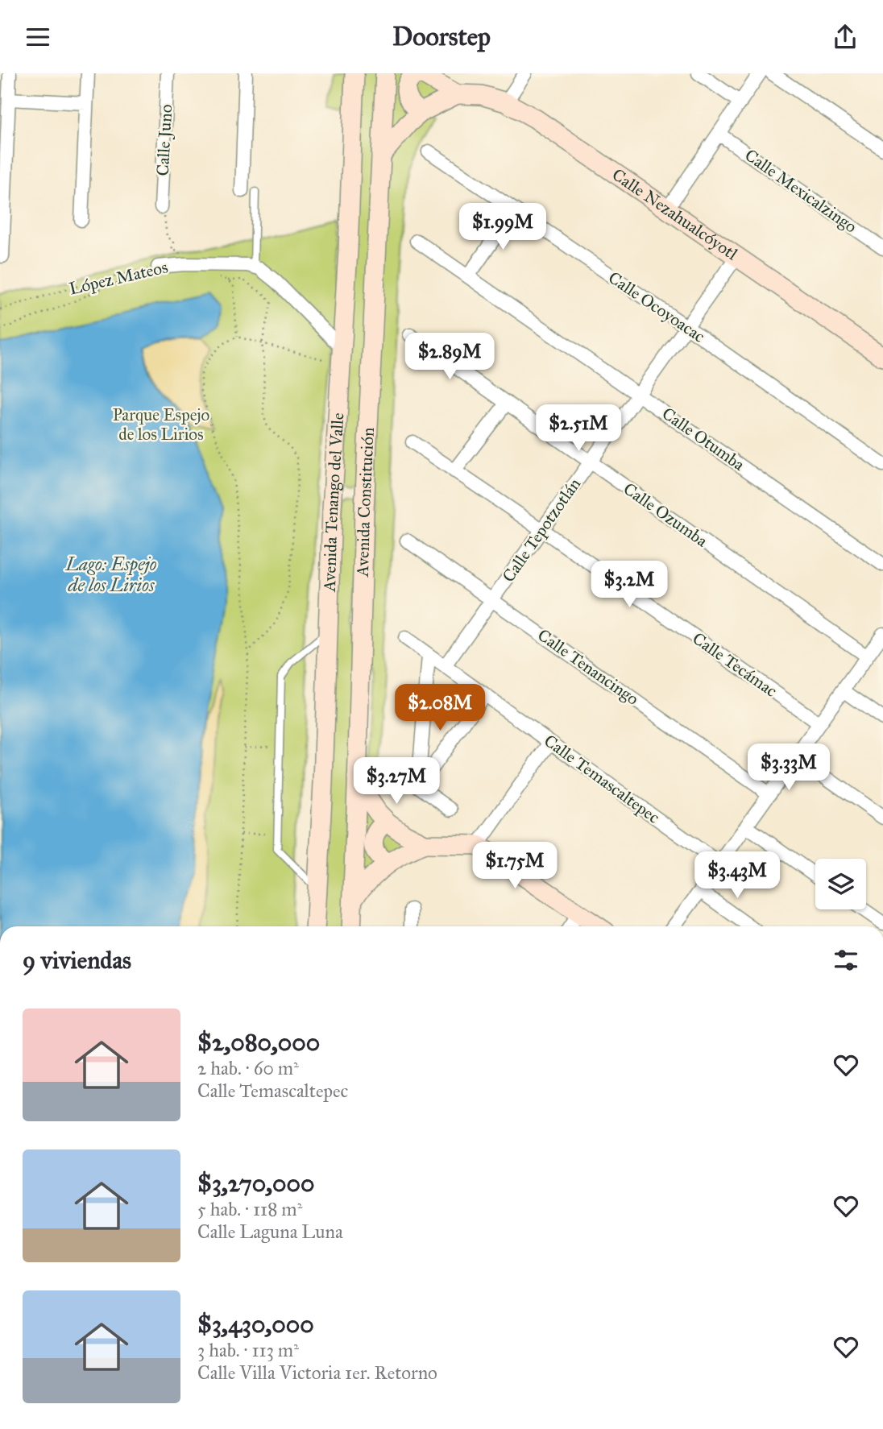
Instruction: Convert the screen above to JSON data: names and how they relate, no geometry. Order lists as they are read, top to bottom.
{
  "streets": {
    "main road": ["Calle Nezahualcóyotl", "Avenida Tenango del Valle", "Avenida Constitución"],
    "street": [
      "Calle Juno",
      "Calle Mexicalzingo",
      "López Mateos",
      "Calle Ocoyoacac",
      "Calle Otumba",
      "Calle Ozumba",
      "Calle Tepotzotlán",
      "Calle Tecámac",
      "Calle Tenancingo",
      "Calle Temascaltepec"
    ]
  },
  "crossings": [
    ["Calle Nezahualcóyotl", "Calle Tepotzotlán"],
    ["Calle Ocoyoacac", "Calle Tepotzotlán"],
    ["Calle Otumba", "Calle Tepotzotlán"],
    ["Calle Ozumba", "Calle Tepotzotlán"],
    ["Calle Tepotzotlán", "Calle Tecámac"],
    ["Calle Tepotzotlán", "Calle Tenancingo"],
    ["Calle Tepotzotlán", "Calle Temascaltepec"]
  ],
  "water": ["Lago: Espejo de los Lirios"],
  "parks": ["Parque Espejo de los Lirios"],
  "page": {
    "header": "Doorstep",
    "price": [
      "$1.99M",
      "$2.89M",
      "$2.51M",
      "$3.2M",
      "$2.08M",
      "$3.33M",
      "$3.27M",
      "$1.75M",
      "$3.43M"
    ],
    "heading": "9 viviendas",
    "list": [
      {
        "name": "$2,080,000",
        "note": "2 hab. · 60 m² · Calle Temascaltepec"
      },
      {
        "name": "$3,270,000",
        "note": "5 hab. · 118 m² · Calle Laguna Luna"
      },
      {
        "name": "$3,430,000",
        "note": "3 hab. · 113 m² · Calle Villa Victoria 1er. Retorno"
      }
    ]
  }
}
